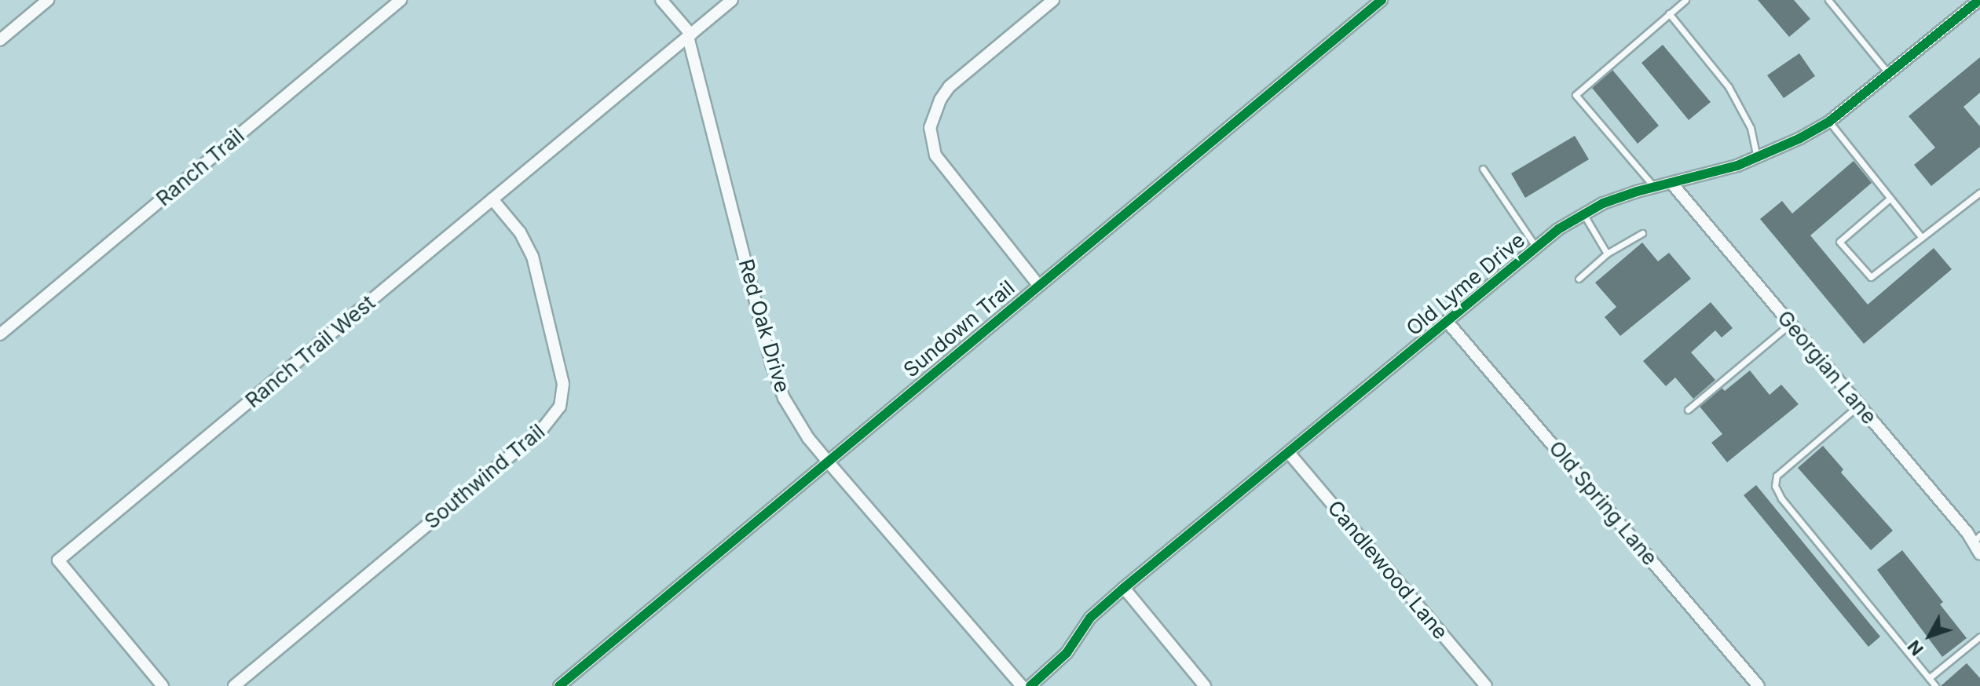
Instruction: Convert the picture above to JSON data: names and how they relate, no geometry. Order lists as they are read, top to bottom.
{
  "streets": {
    "street": [
      "Ranch Trail",
      "Old Lyme Drive",
      "Red Oak Drive",
      "Sundown Trail",
      "Ranch Trail West",
      "Georgian Lane",
      "Southwind Trail",
      "Old Spring Lane",
      "Candlewood Lane"
    ]
  },
  "crossings": [
    ["Old Lyme Drive", "Georgian Lane"],
    ["Old Lyme Drive", "Old Spring Lane"],
    ["Old Lyme Drive", "Candlewood Lane"],
    ["Red Oak Drive", "Sundown Trail"],
    ["Red Oak Drive", "Ranch Trail West"],
    ["Ranch Trail West", "Southwind Trail"]
  ],
  "north": "bottom left"
}
